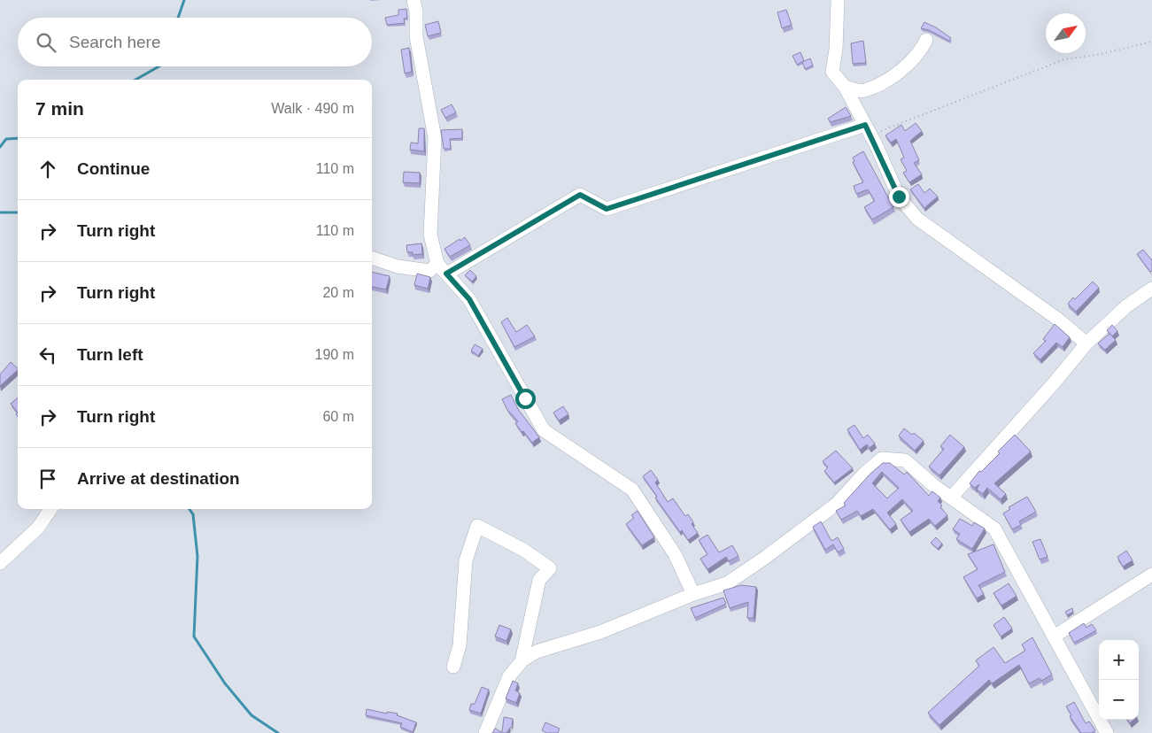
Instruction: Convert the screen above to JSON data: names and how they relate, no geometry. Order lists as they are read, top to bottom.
{
  "north": "top right",
  "page": {
    "search": "Search here",
    "heading": ["7 min", "Walk · 490 m"],
    "list": [
      ["Continue", "110 m"],
      ["Turn right", "110 m"],
      ["Turn right", "20 m"],
      ["Turn left", "190 m"],
      ["Turn right", "60 m"],
      "Arrive at destination"
    ],
    "map_buttons": ["+", "−"]
  }
}
